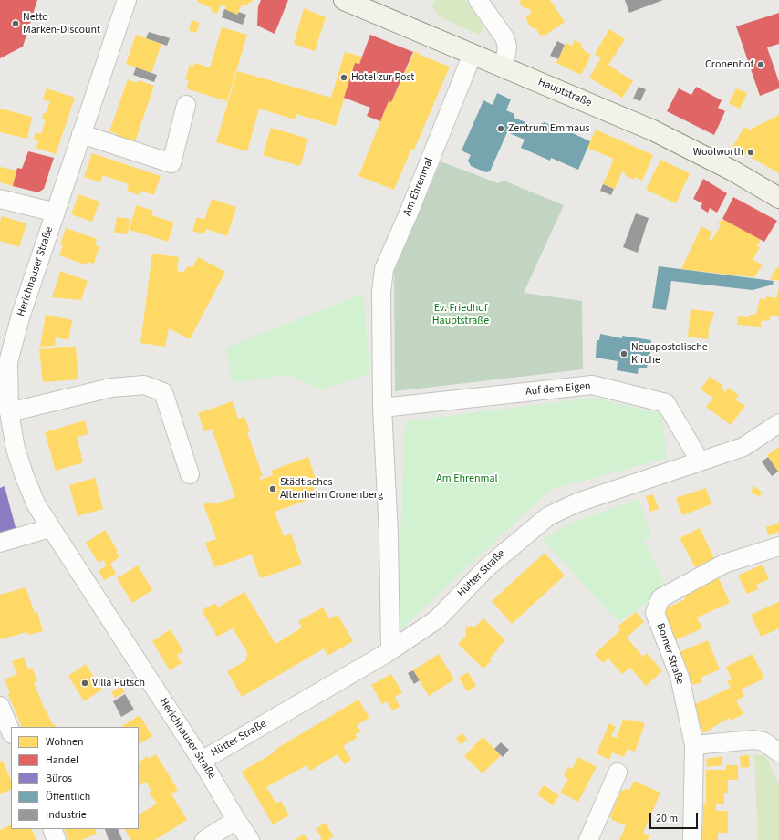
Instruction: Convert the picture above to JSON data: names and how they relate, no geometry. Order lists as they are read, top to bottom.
{
  "streets": {
    "main road": ["Hauptstraße"],
    "street": [
      "Am Ehrenmal",
      "Herichhauser Straße",
      "Auf dem Eigen",
      "Hütter Straße",
      "Borner Straße"
    ]
  },
  "crossings": [
    ["Hauptstraße", "Am Ehrenmal"],
    ["Am Ehrenmal", "Auf dem Eigen"],
    ["Am Ehrenmal", "Hütter Straße"],
    ["Herichhauser Straße", "Hütter Straße"],
    ["Auf dem Eigen", "Hütter Straße"]
  ],
  "parks": ["Ev. Friedhof Hauptstraße", "Am Ehrenmal"],
  "places": [
    "Netto Marken-Discount",
    "Cronenhof",
    "Hotel zur Post",
    "Zentrum Emmaus",
    "Woolworth",
    "Neuapostolische Kirche",
    "Städtisches Altenheim Cronenberg",
    "Villa Putsch"
  ],
  "legend": [
    "Wohnen",
    "Handel",
    "Büros",
    "Öffentlich",
    "Industrie"
  ],
  "scale_bar": "20 m"
}
